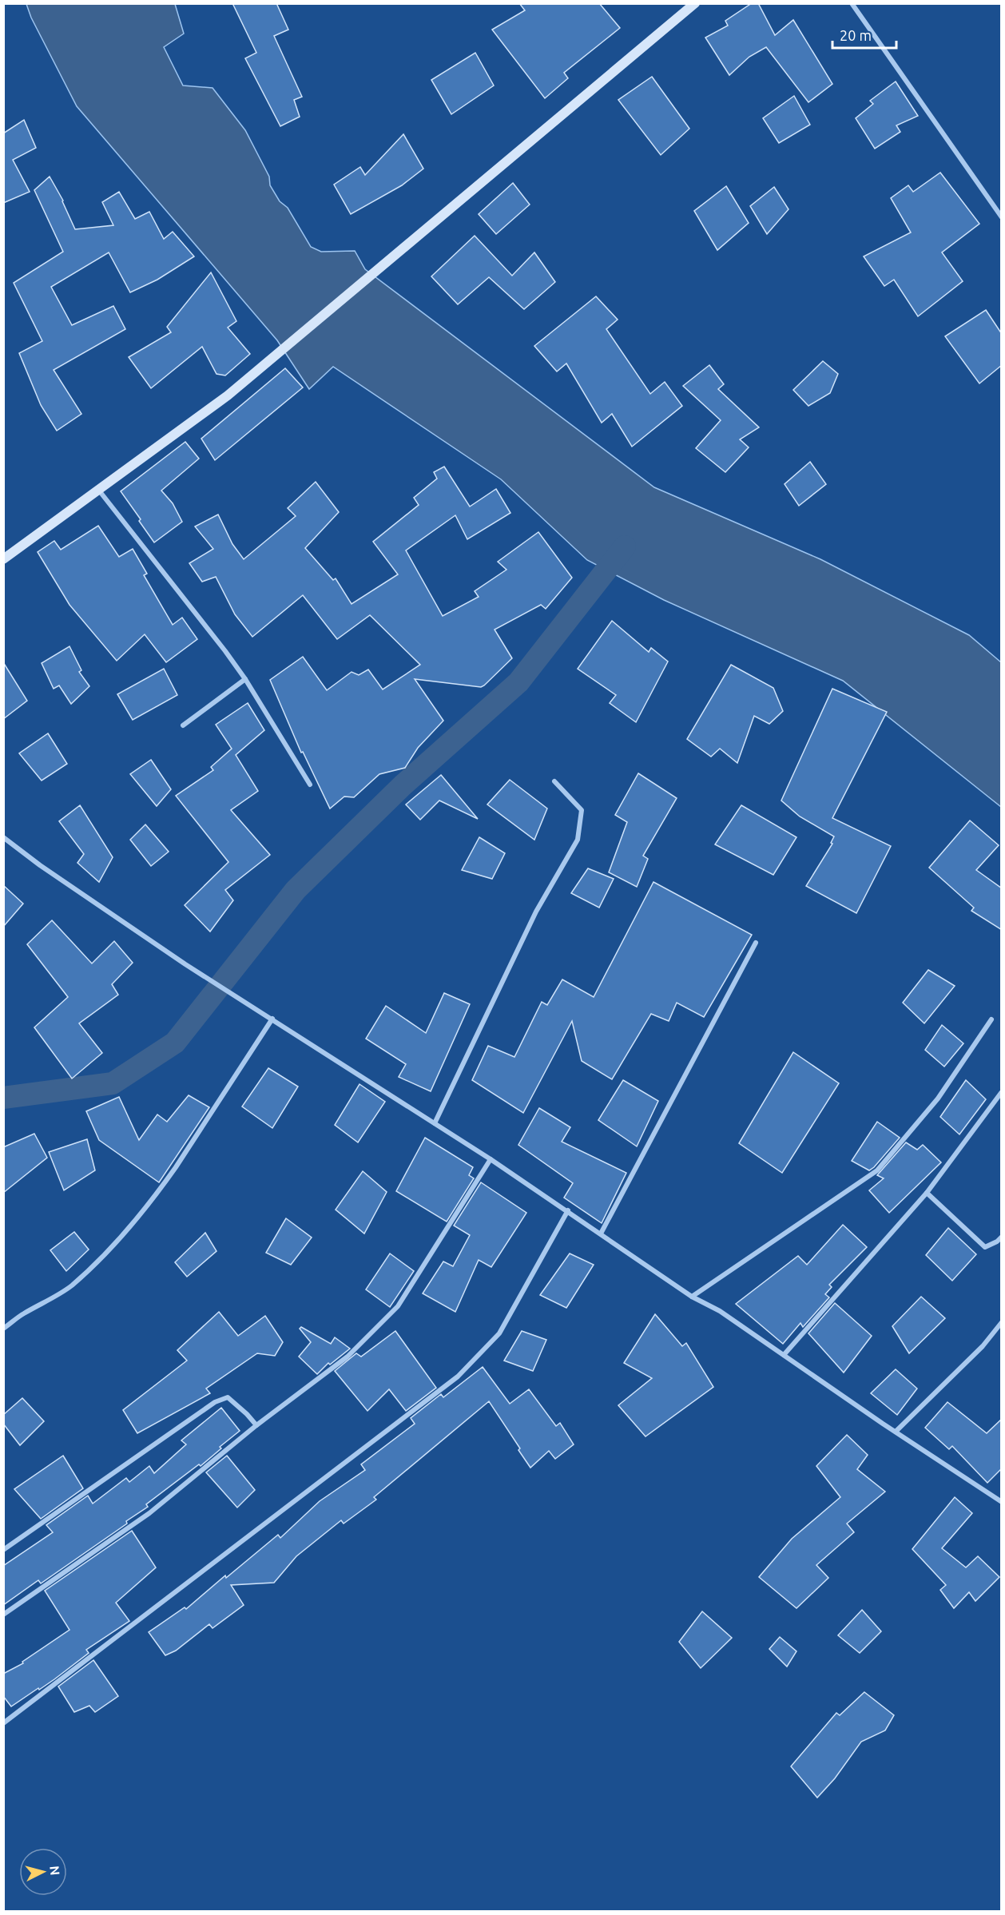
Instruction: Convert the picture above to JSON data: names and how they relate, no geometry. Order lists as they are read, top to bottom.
{
  "scale_bar": "20 m",
  "north": "right"
}
